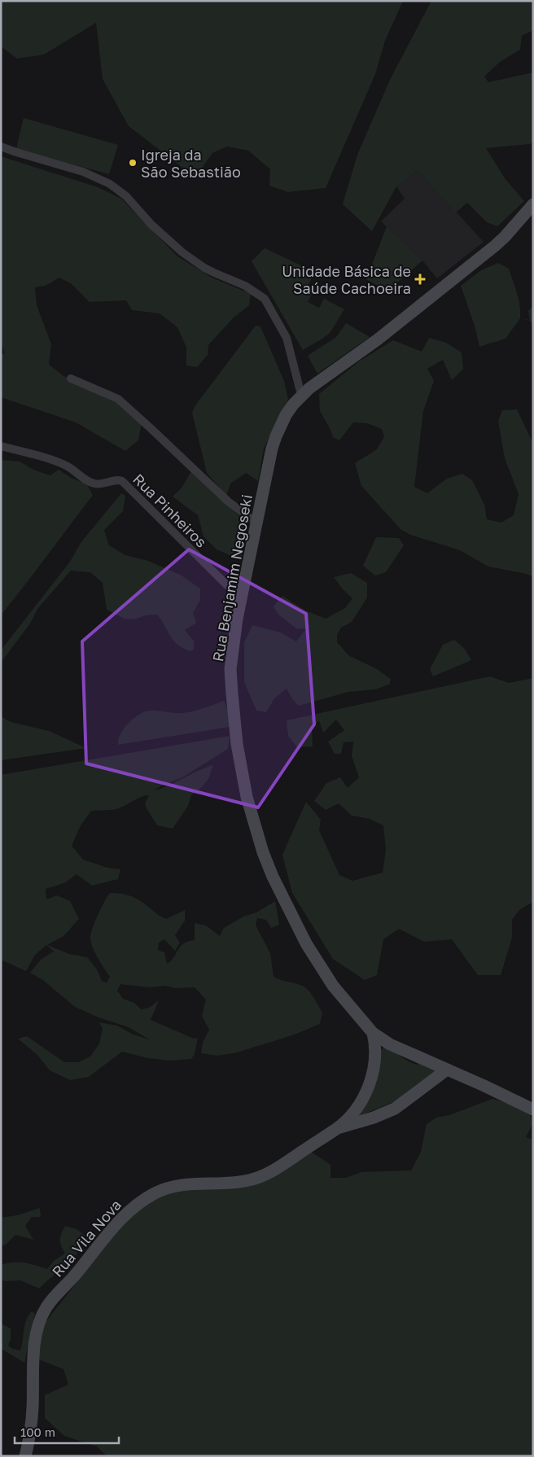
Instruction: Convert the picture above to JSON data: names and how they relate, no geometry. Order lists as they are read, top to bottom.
{
  "streets": {
    "main road": ["Rua Benjamim Negoseki", "Rua Vila Nova"],
    "street": ["Rua Pinheiros"]
  },
  "crossings": [
    ["Rua Pinheiros", "Rua Benjamim Negoseki"],
    ["Rua Benjamim Negoseki", "Rua Vila Nova"]
  ],
  "places": {
    "other": ["Igreja da São Sebastião"],
    "health": ["Unidade Básica de Saúde Cachoeira"]
  },
  "scale_bar": "100 m"
}
